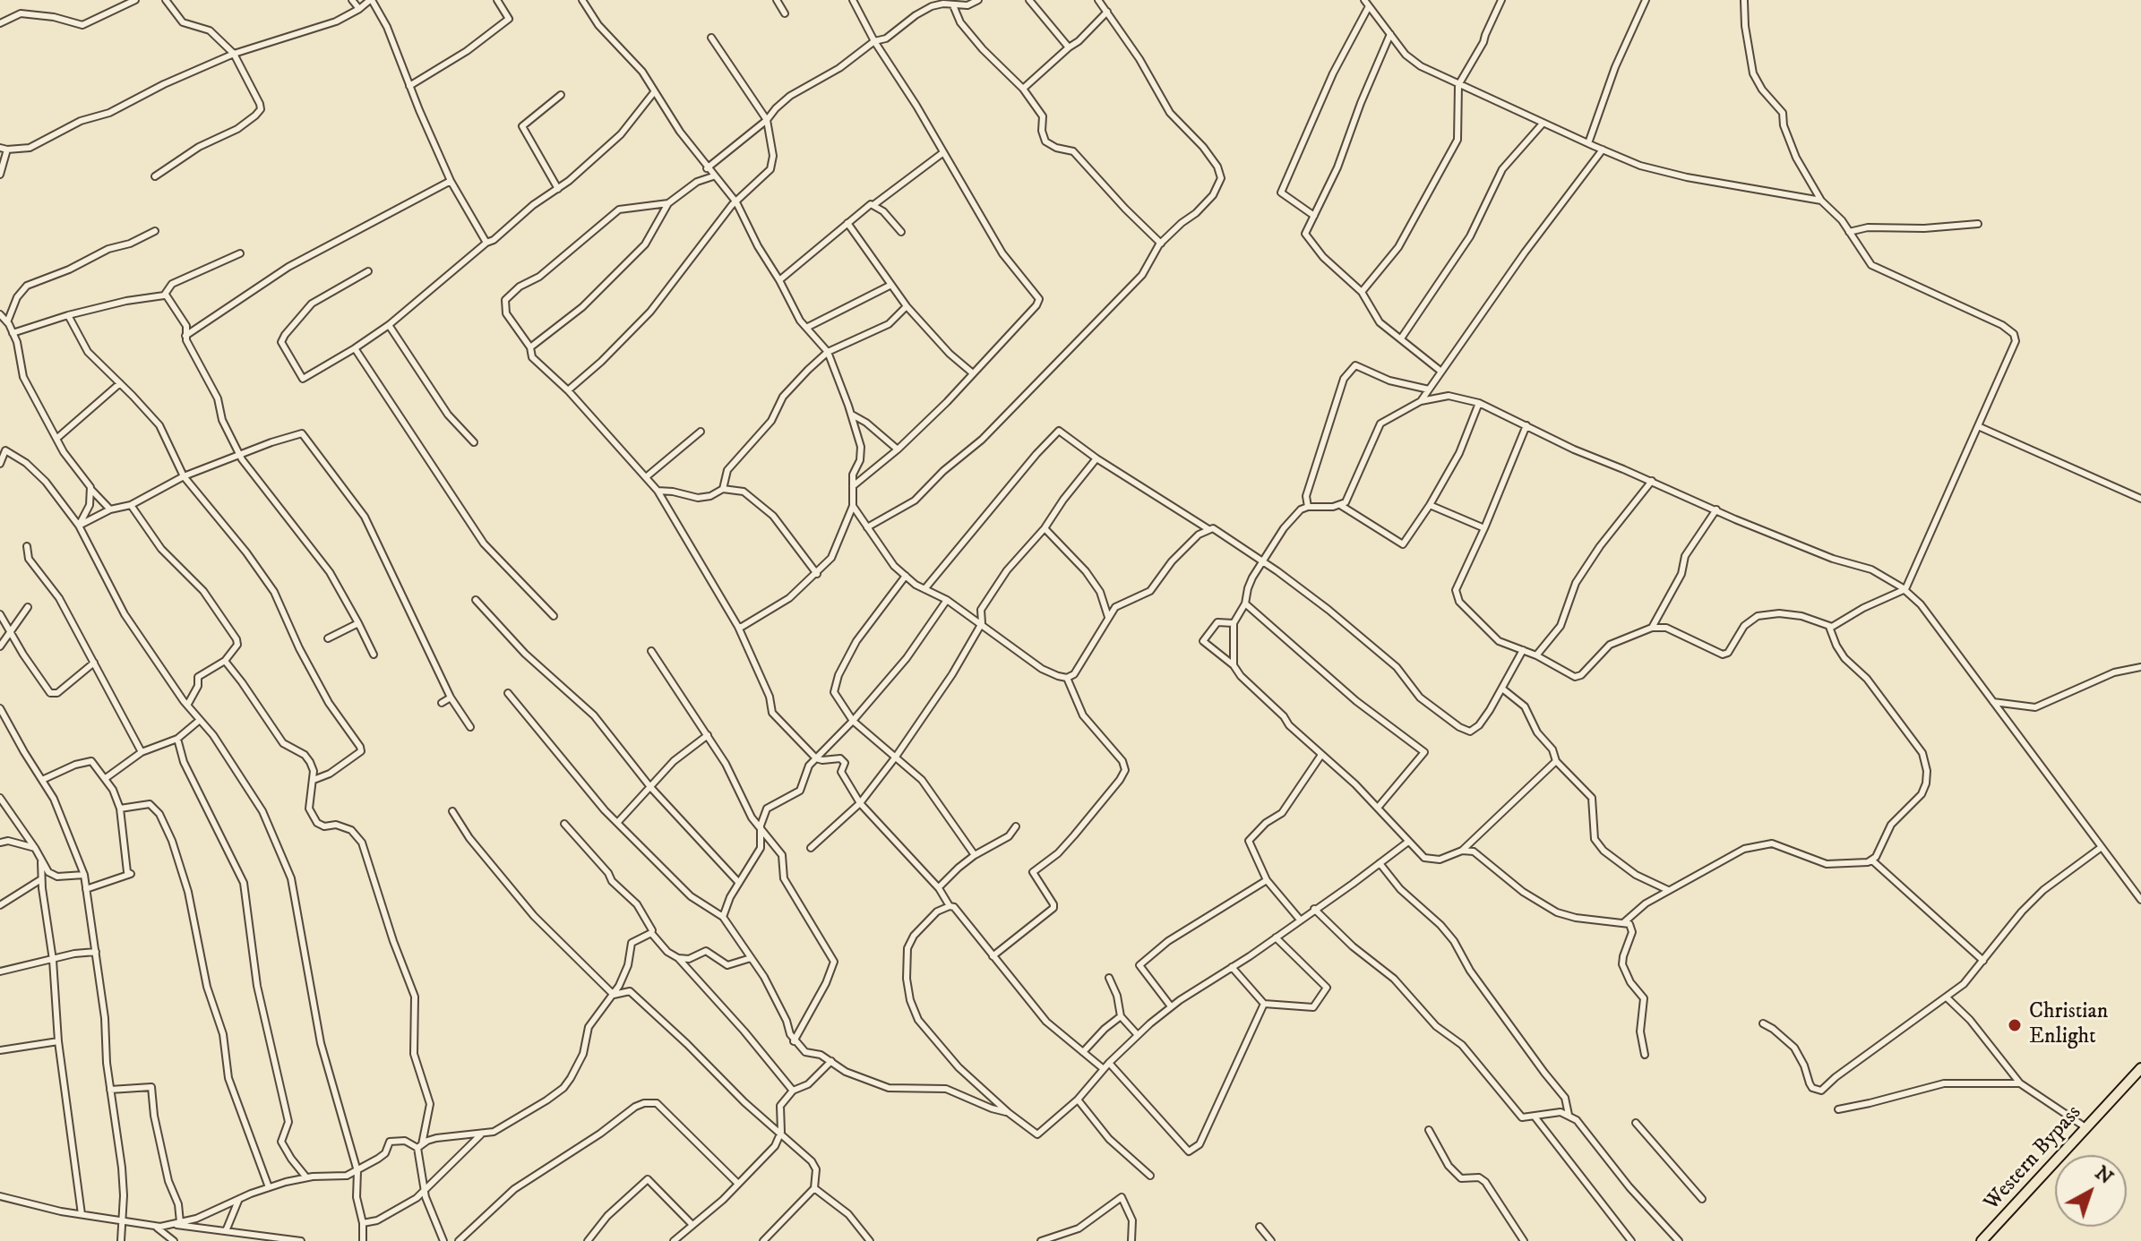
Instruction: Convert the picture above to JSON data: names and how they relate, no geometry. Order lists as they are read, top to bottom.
{
  "streets": {
    "main road": ["Western Bypass"]
  },
  "places": ["Christian Enlight"],
  "north": "top right"
}
